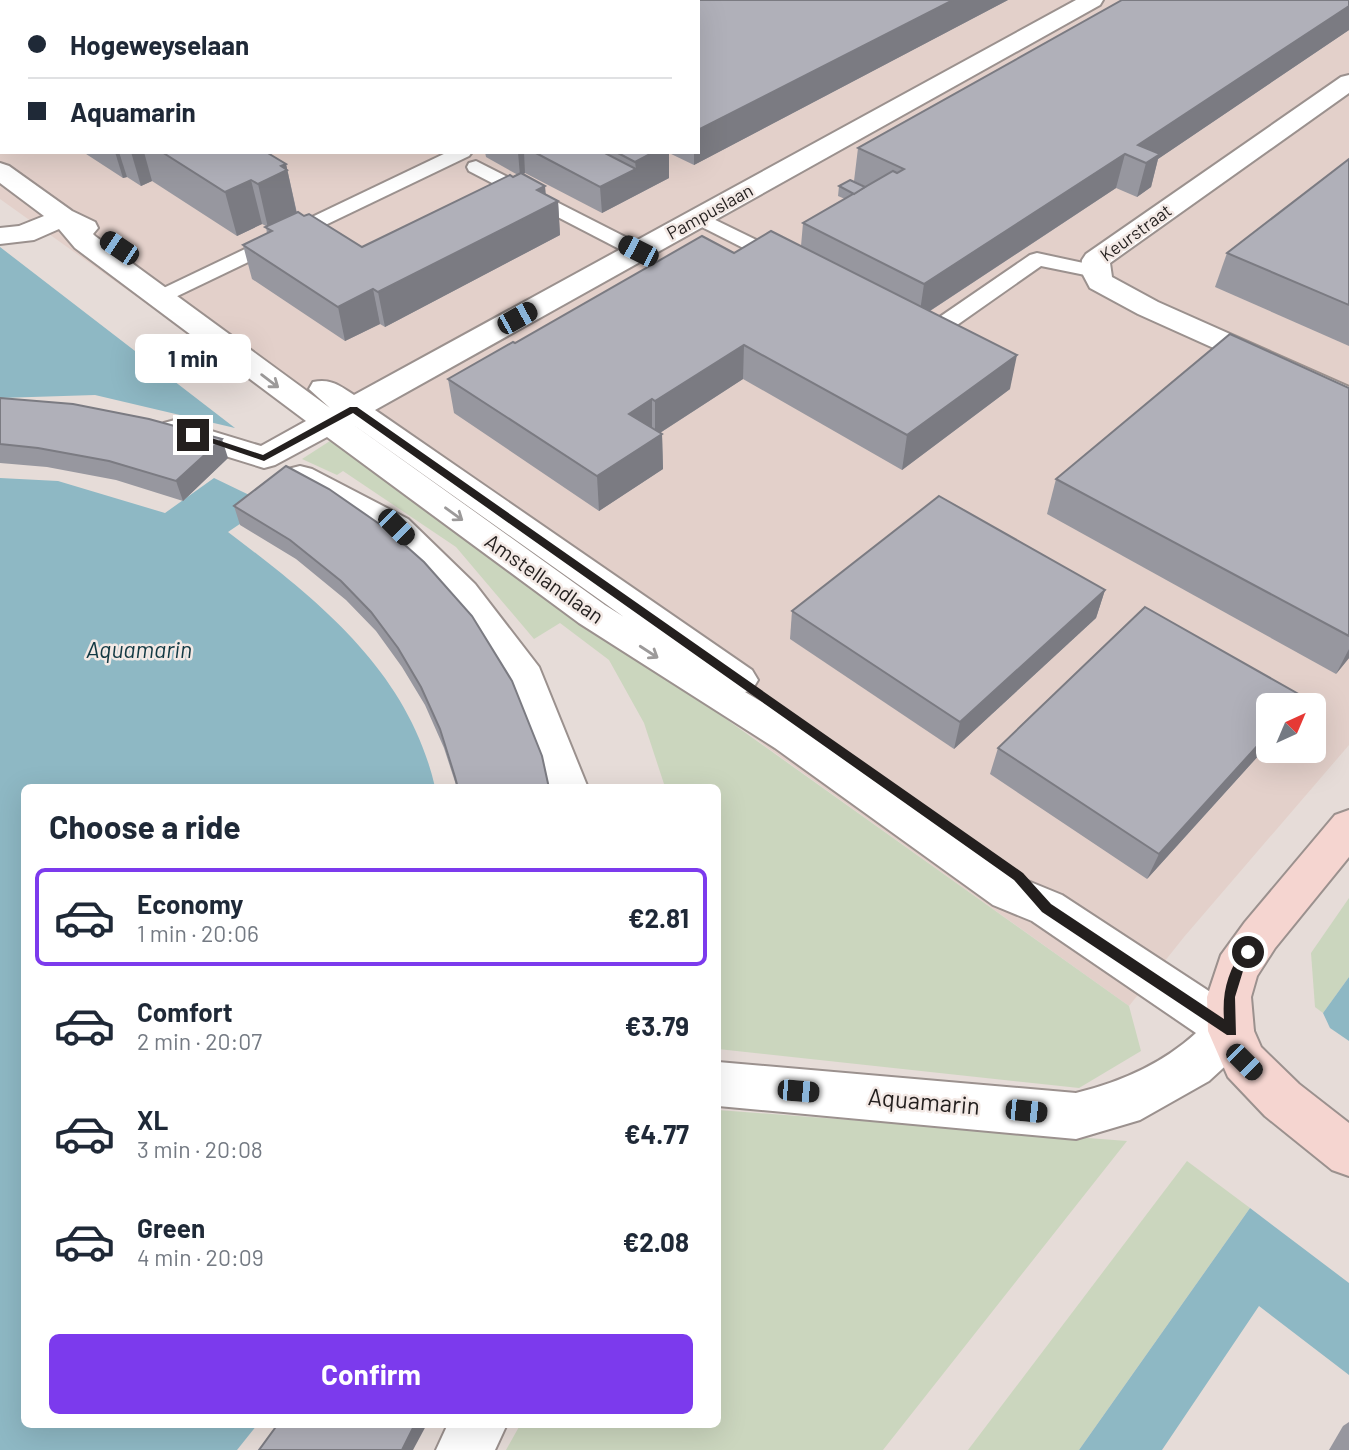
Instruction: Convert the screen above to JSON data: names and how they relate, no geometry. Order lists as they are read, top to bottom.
{
  "streets": {
    "street": [
      "Pampuslaan",
      "Keurstraat",
      "Amstellandlaan",
      "Aquamarin"
    ]
  },
  "crossings": [
    ["Pampuslaan", "Amstellandlaan"],
    ["Amstellandlaan", "Aquamarin"]
  ],
  "water": ["Aquamarin"],
  "north": "top right",
  "page": {
    "banner": ["Hogeweyselaan", "Aquamarin"],
    "bubble": "1 min",
    "heading": "Choose a ride",
    "list": [
      {
        "name": "Economy",
        "note": "1 min · 20:06",
        "value": "€2.81"
      },
      {
        "name": "Comfort",
        "note": "2 min · 20:07",
        "value": "€3.79"
      },
      {
        "name": "XL",
        "note": "3 min · 20:08",
        "value": "€4.77"
      },
      {
        "name": "Green",
        "note": "4 min · 20:09",
        "value": "€2.08"
      }
    ],
    "buttons": "Confirm"
  }
}
